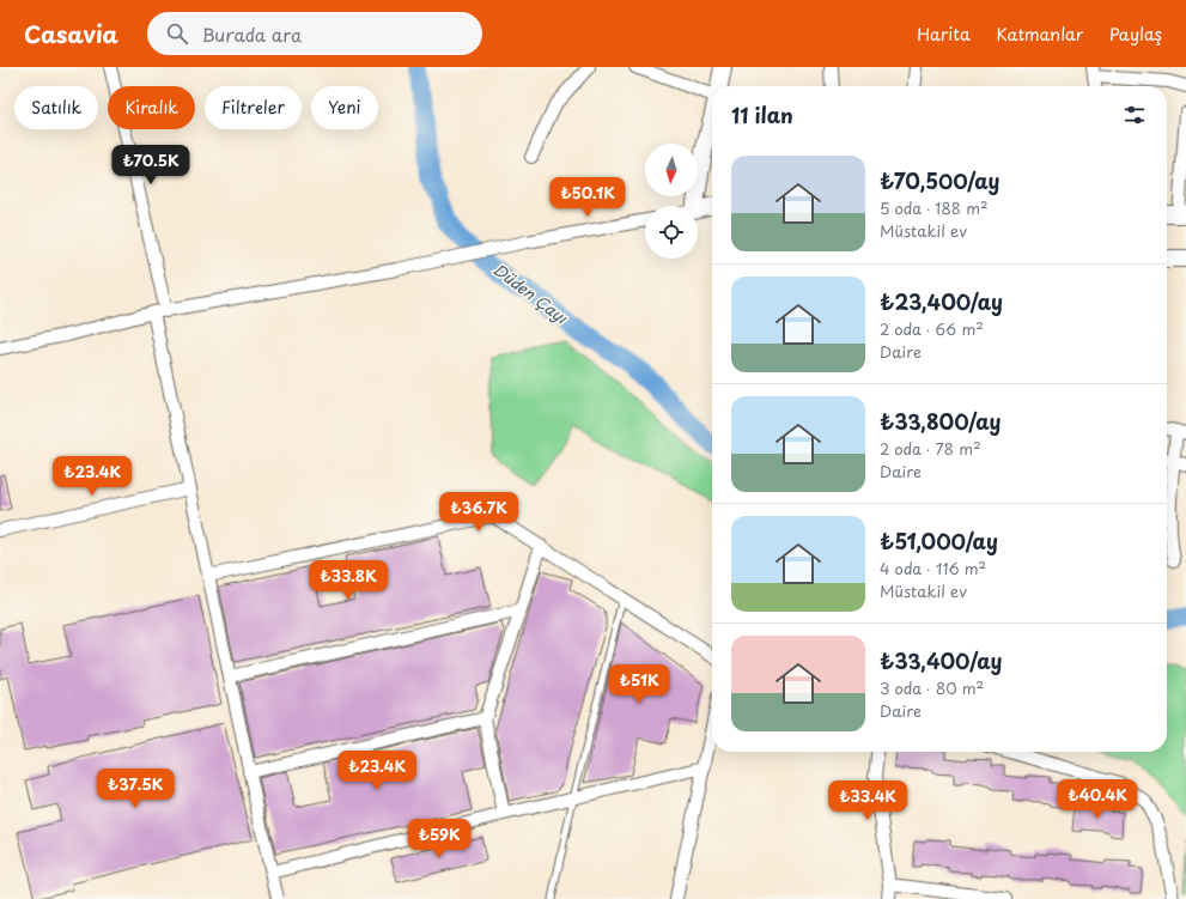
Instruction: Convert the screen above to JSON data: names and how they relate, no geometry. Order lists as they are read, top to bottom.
{
  "water": ["Düden Çayı"],
  "north": "bottom",
  "page": {
    "header": "Casavia",
    "search": "Burada ara",
    "nav": ["Harita", "Katmanlar", "Paylaş"],
    "chip": [
      "Satılık",
      "Kiralık",
      "Filtreler",
      "Yeni"
    ],
    "heading": "11 ilan",
    "list": [
      {
        "name": "₺70,500/ay",
        "note": "5 oda · 188 m² · Müstakil ev"
      },
      {
        "name": "₺23,400/ay",
        "note": "2 oda · 66 m² · Daire"
      },
      {
        "name": "₺33,800/ay",
        "note": "2 oda · 78 m² · Daire"
      },
      {
        "name": "₺51,000/ay",
        "note": "4 oda · 116 m² · Müstakil ev"
      },
      {
        "name": "₺33,400/ay",
        "note": "3 oda · 80 m² · Daire"
      }
    ],
    "price": [
      "₺70.5K",
      "₺50.1K",
      "₺23.4K",
      "₺36.7K",
      "₺33.8K",
      "₺51K",
      "₺23.4K",
      "₺37.5K",
      "₺40.4K",
      "₺33.4K",
      "₺59K"
    ]
  }
}
